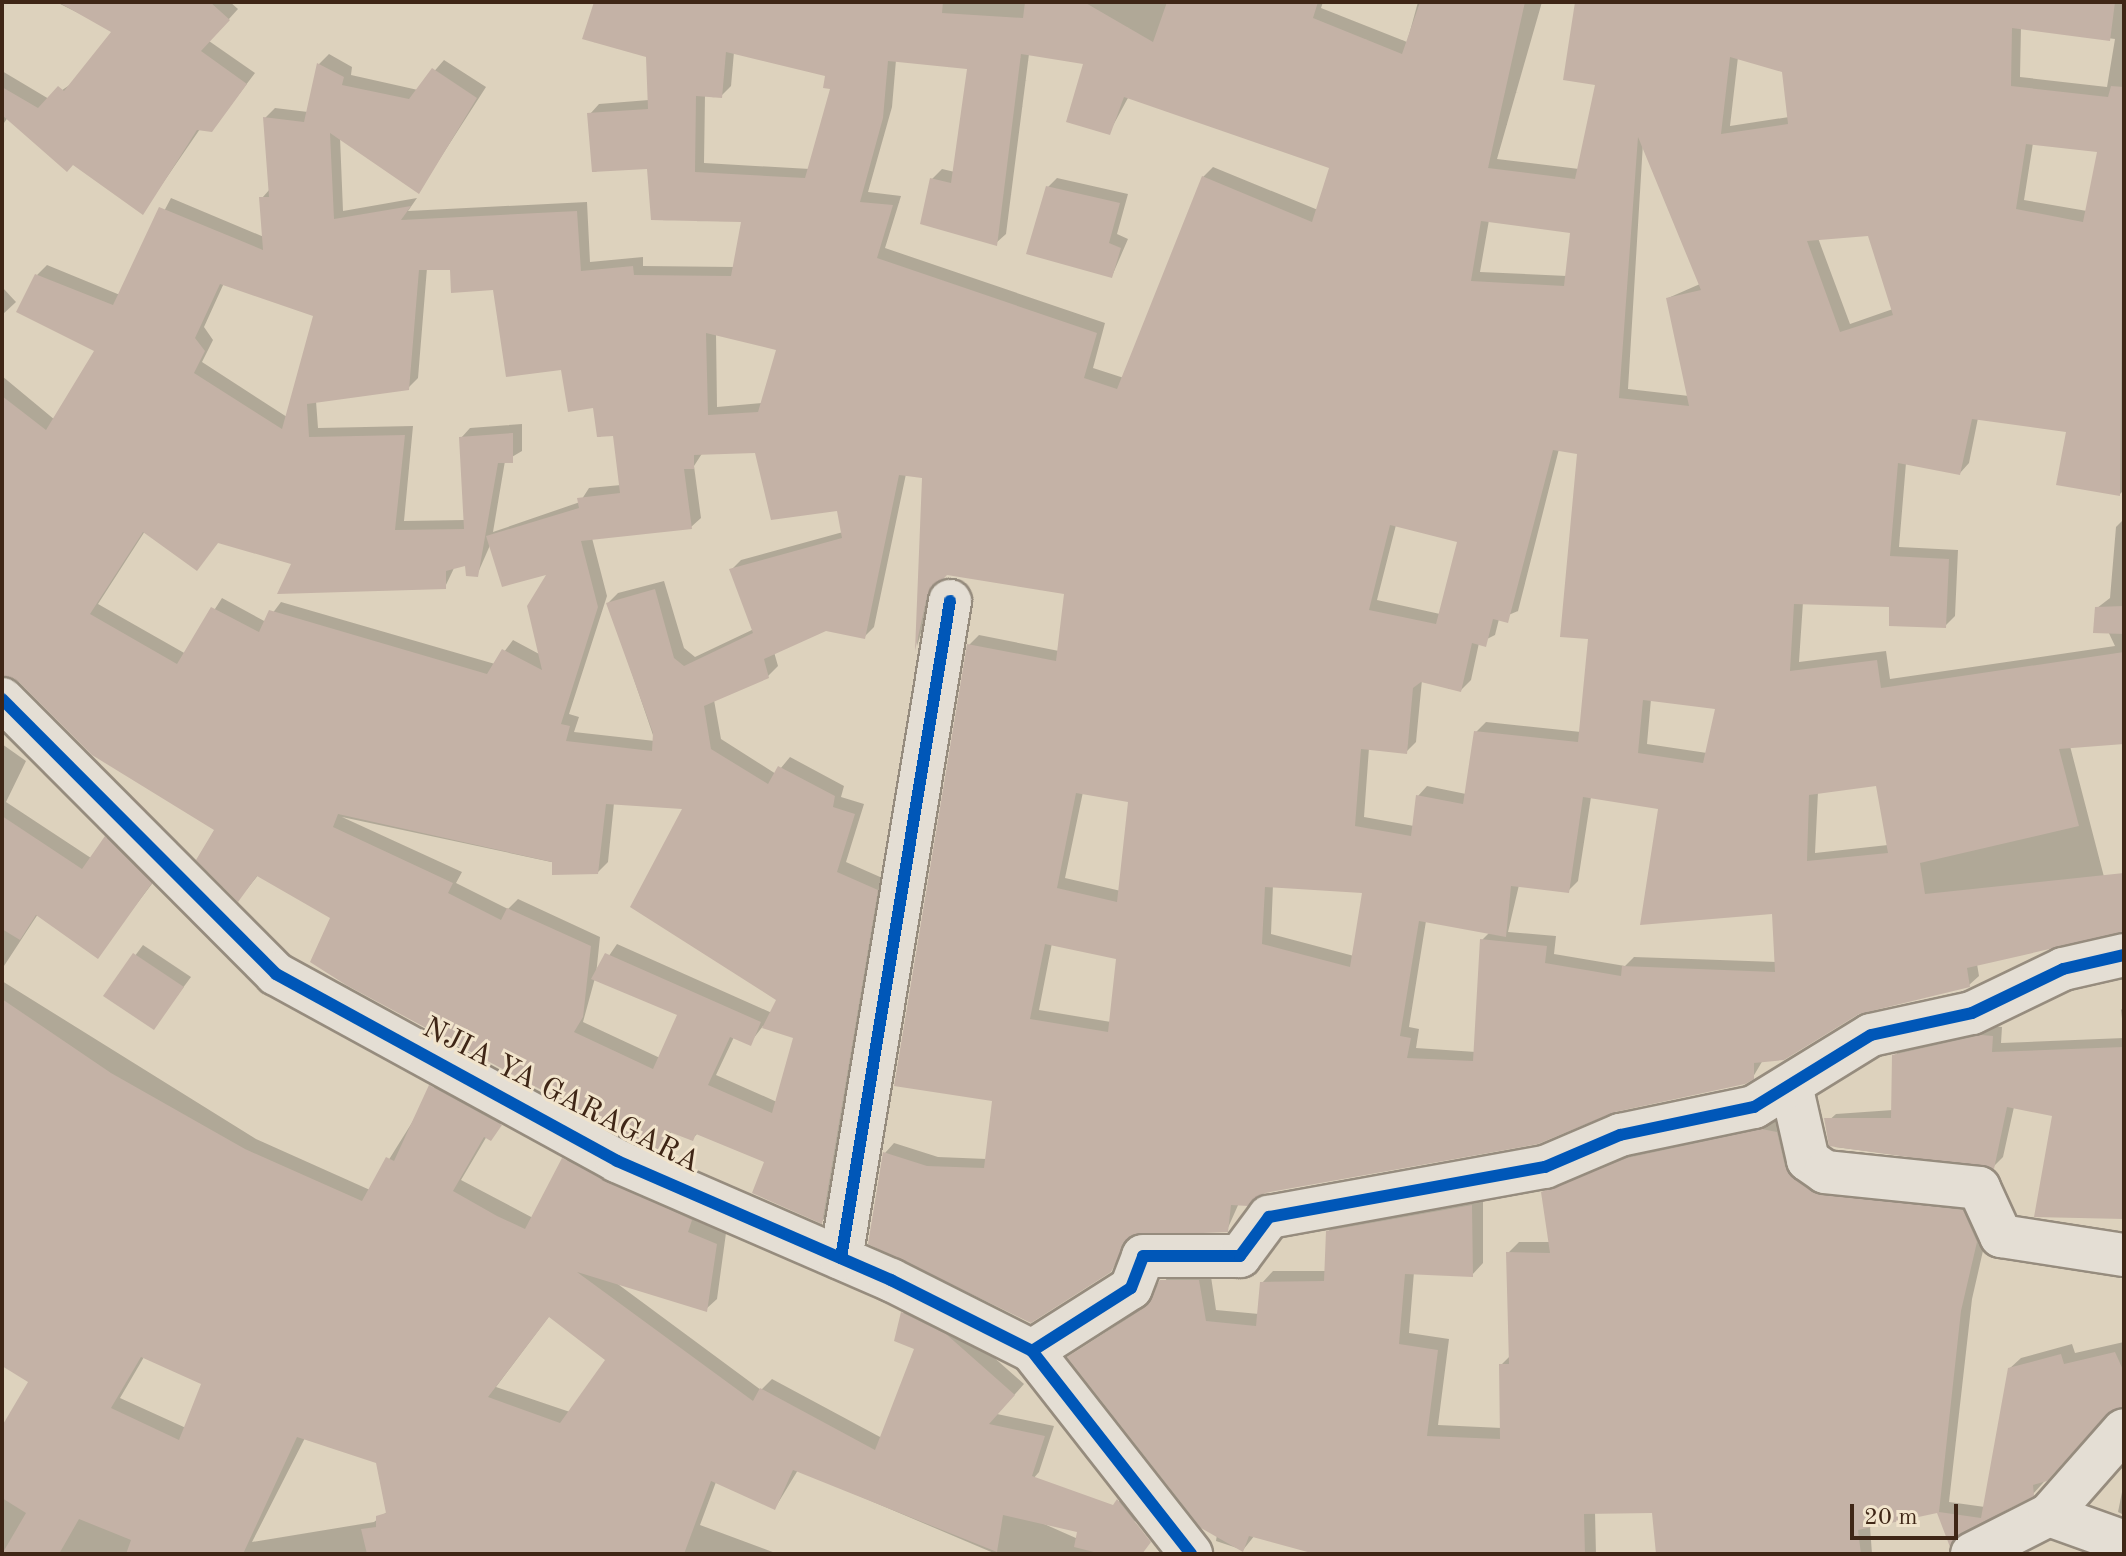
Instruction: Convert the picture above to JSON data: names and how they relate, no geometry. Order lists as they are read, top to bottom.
{
  "streets": {
    "street": ["NJIA YA GARAGARA"]
  },
  "scale_bar": "20 m"
}
